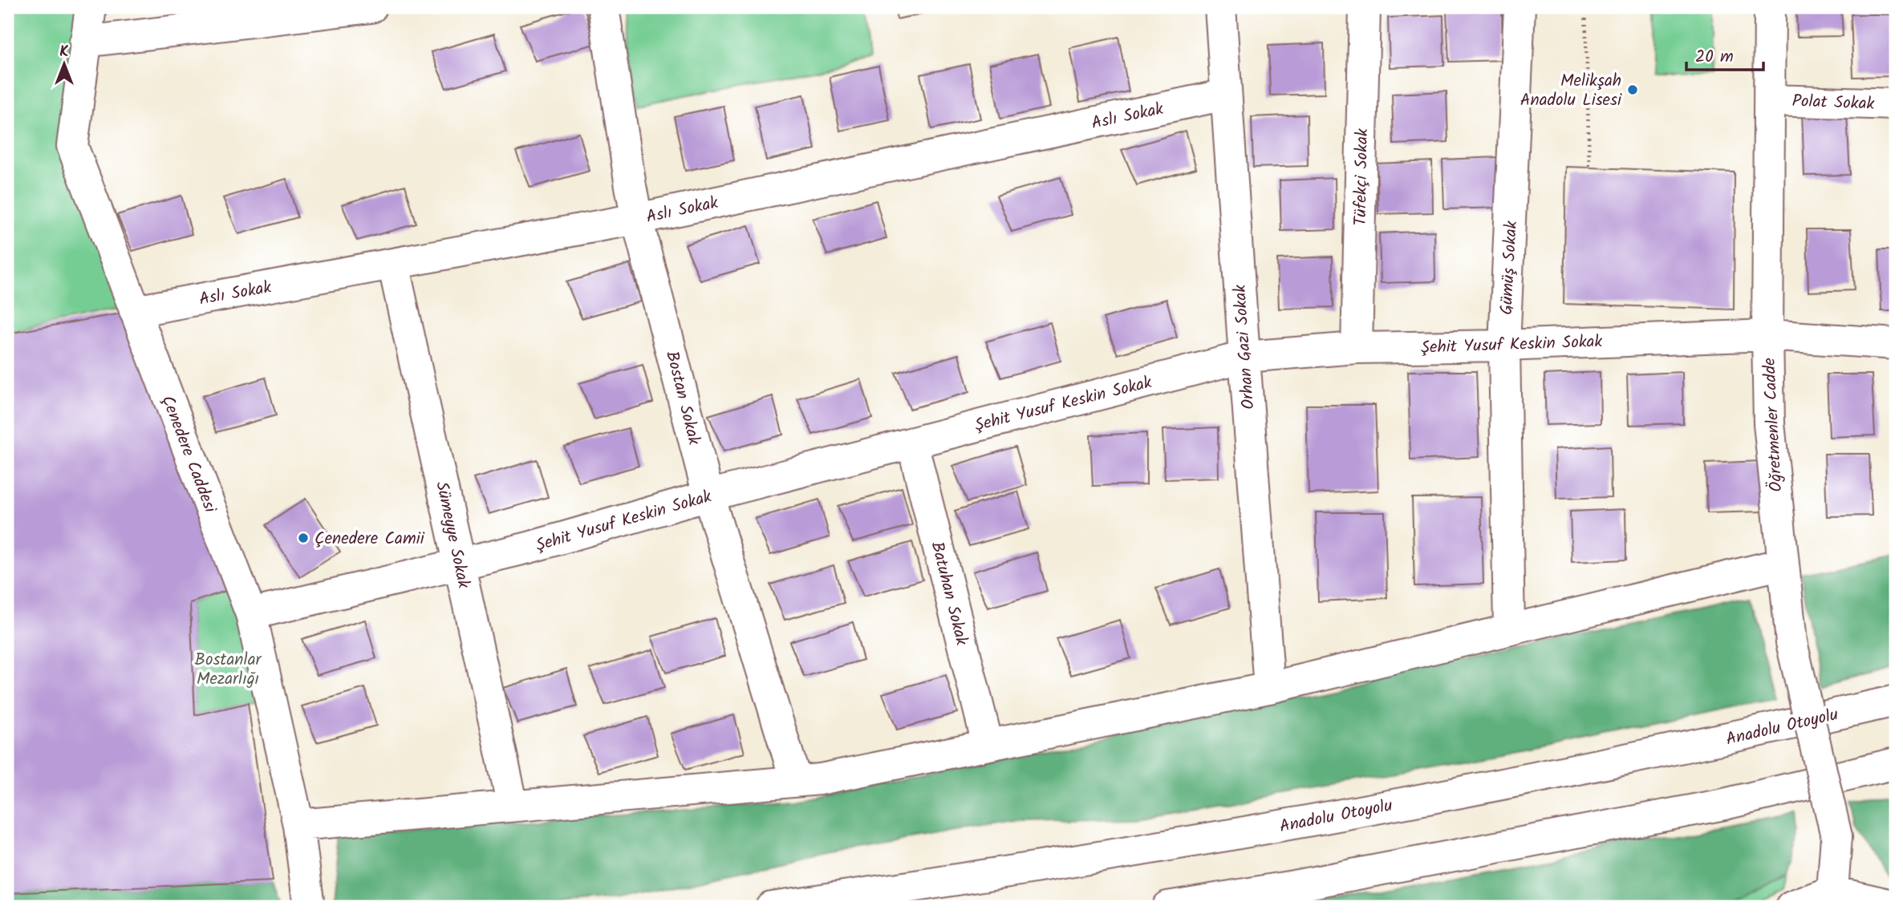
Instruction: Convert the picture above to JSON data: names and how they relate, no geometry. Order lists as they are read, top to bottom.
{
  "streets": {
    "main road": [
      "Polat Sokak",
      "Aslı Sokak",
      "Tüfekçi Sokak",
      "Gümüş Sokak",
      "Şehit Yusuf Keskin Sokak",
      "Orhan Gazi Sokak",
      "Bostan Sokak",
      "Öğretmenler Cadde",
      "Çenedere Caddesi",
      "Sümeyye Sokak",
      "Batuhan Sokak",
      "Anadolu Otoyolu"
    ]
  },
  "crossings": [
    ["Polat Sokak", "Öğretmenler Cadde"],
    ["Aslı Sokak", "Orhan Gazi Sokak"],
    ["Aslı Sokak", "Bostan Sokak"],
    ["Aslı Sokak", "Çenedere Caddesi"],
    ["Aslı Sokak", "Sümeyye Sokak"],
    ["Tüfekçi Sokak", "Şehit Yusuf Keskin Sokak"],
    ["Gümüş Sokak", "Şehit Yusuf Keskin Sokak"],
    ["Şehit Yusuf Keskin Sokak", "Orhan Gazi Sokak"],
    ["Şehit Yusuf Keskin Sokak", "Bostan Sokak"],
    ["Şehit Yusuf Keskin Sokak", "Öğretmenler Cadde"],
    ["Şehit Yusuf Keskin Sokak", "Çenedere Caddesi"],
    ["Şehit Yusuf Keskin Sokak", "Sümeyye Sokak"],
    ["Şehit Yusuf Keskin Sokak", "Batuhan Sokak"]
  ],
  "parks": ["Bostanlar Mezarlığı"],
  "places": ["Melikşah Anadolu Lisesi", "Çenedere Camii"],
  "scale_bar": "20 m",
  "north": "top"
}
